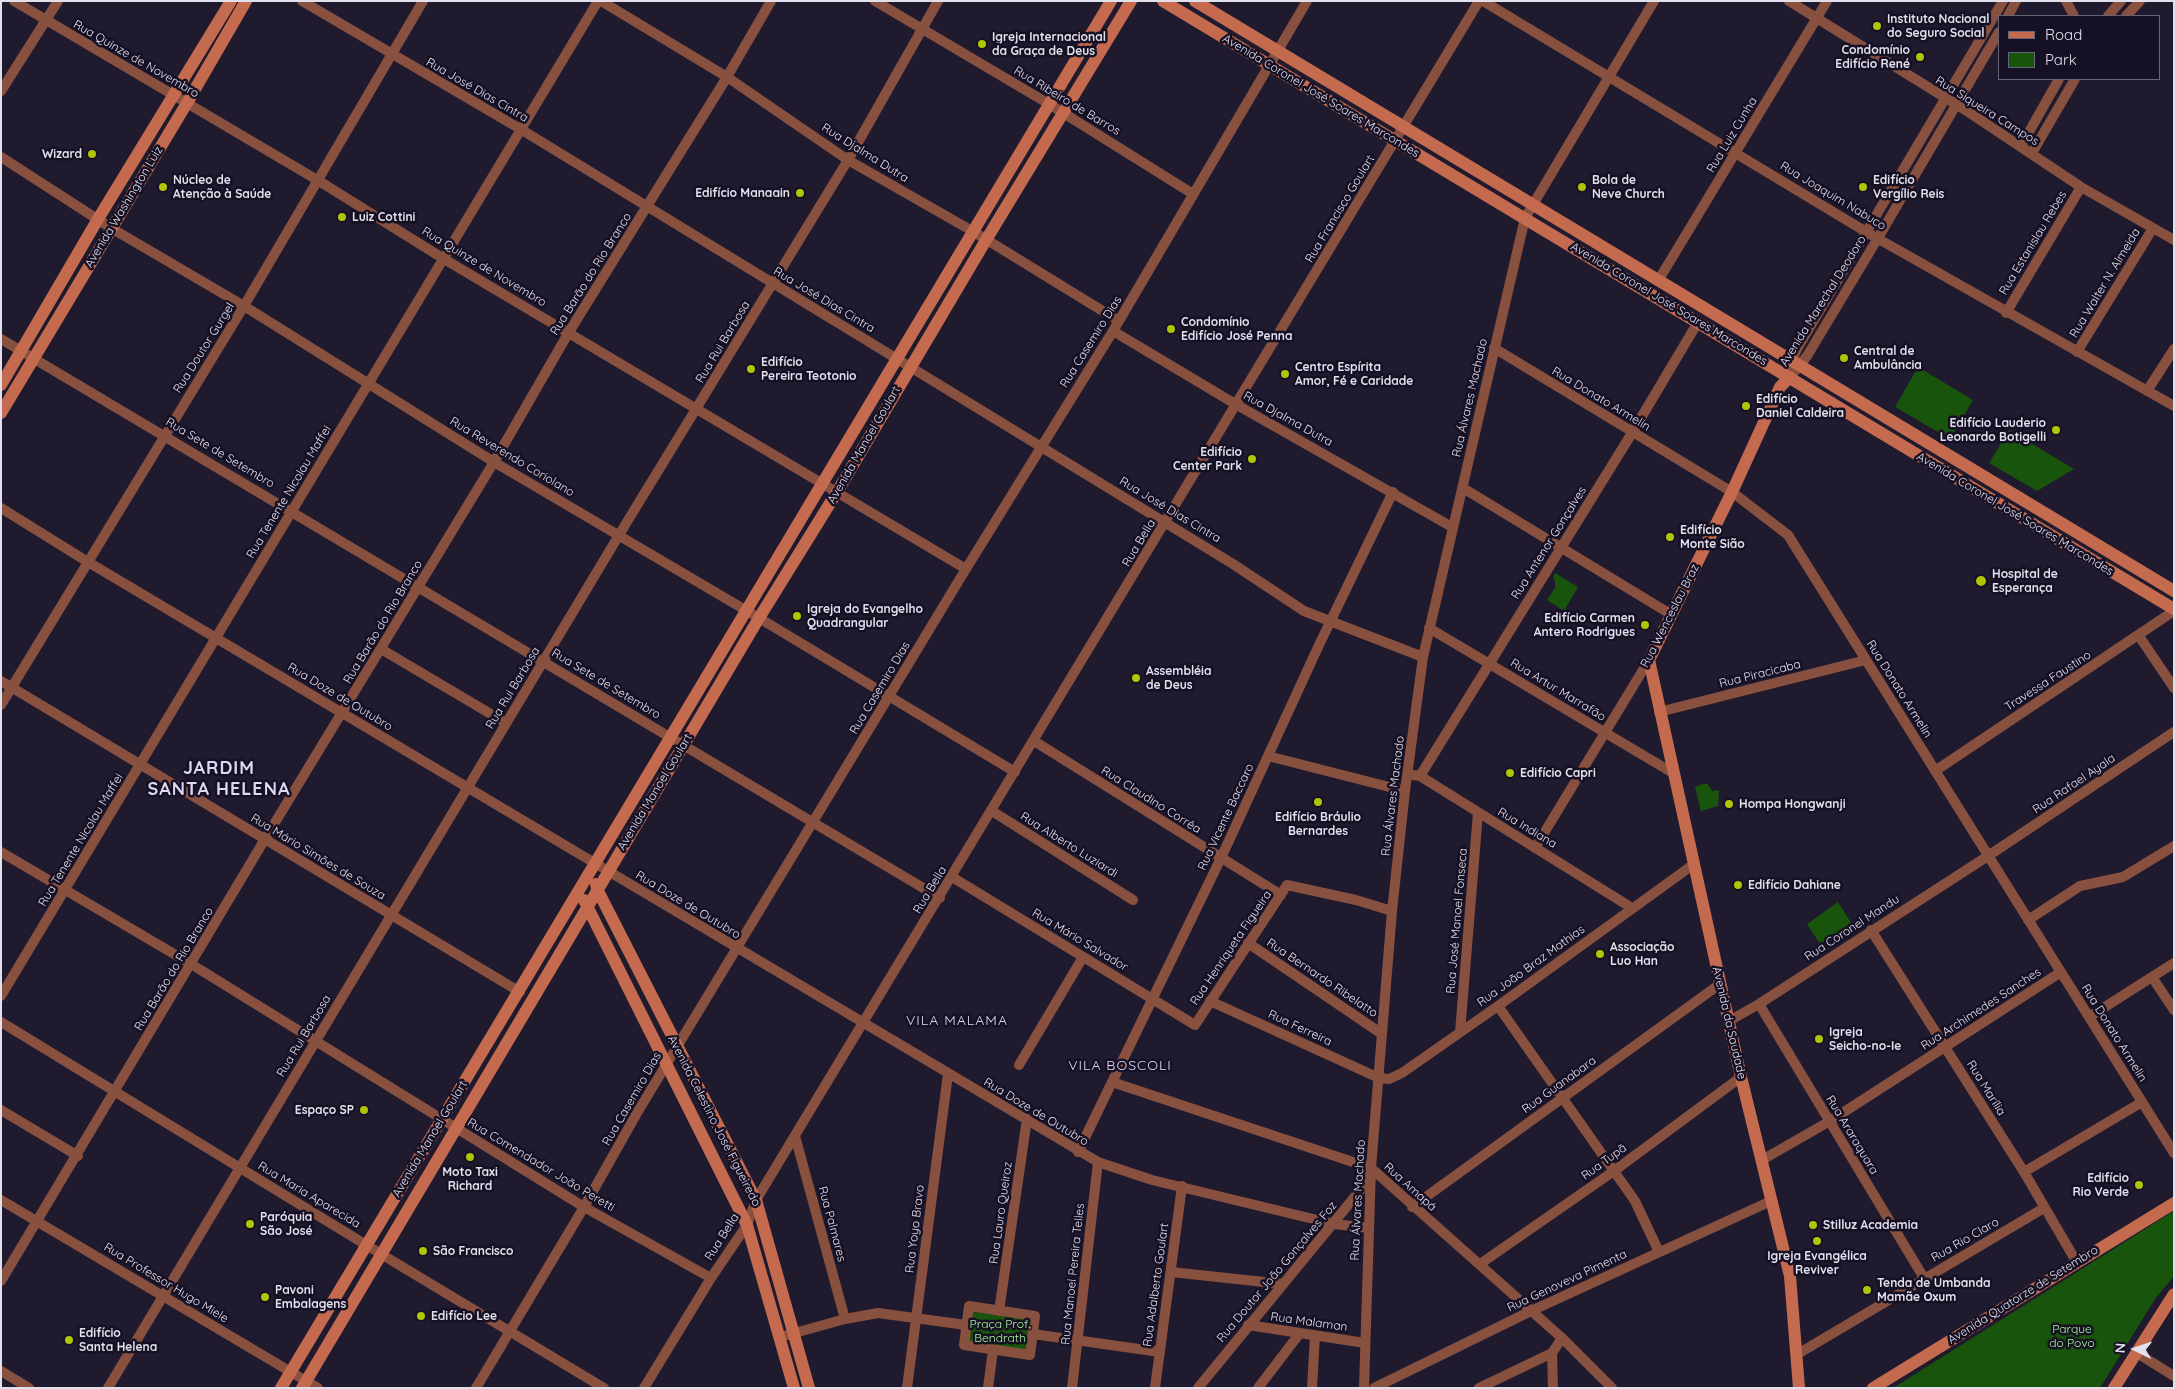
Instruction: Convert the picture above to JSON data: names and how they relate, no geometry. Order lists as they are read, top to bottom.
{
  "streets": {
    "main road": [
      "Avenida Coronel José Soares Marcondes",
      "Avenida Washington Luiz",
      "Avenida Manoel Goulart",
      "Rua Wenceslau Braz",
      "Avenida da Saudade",
      "Avenida Celestino José Figueiredo",
      "Avenida Quatorze de Setembro"
    ],
    "street": [
      "Rua Quinze de Novembro",
      "Rua José Dias Cintra",
      "Rua Ribeiro de Barros",
      "Rua Siqueira Campos",
      "Rua Luiz Cunha",
      "Rua Djalma Dutra",
      "Rua Joaquim Nabuco",
      "Rua Francisco Goulart",
      "Rua Estanislau Rebes",
      "Rua Barão do Rio Branco",
      "Rua Walter N. Almeida",
      "Avenida Marechal Deodoro",
      "Rua Rui Barbosa",
      "Rua Casemiro Dias",
      "Rua Doutor Gurgel",
      "Rua Álvares Machado",
      "Rua Donato Armelin",
      "Rua Sete de Setembro",
      "Rua Reverendo Coriolano",
      "Rua Tenente Nicolau Maffei",
      "Rua Bella",
      "Rua Antenor Gonçalves",
      "Rua Piracicaba",
      "Travessa Faustino",
      "Rua Artur Marrafão",
      "Rua Doze de Outubro",
      "Rua Rafael Ayala",
      "Rua Claudino Corrêa",
      "Rua Vicente Baccaro",
      "Rua Indiana",
      "Rua Alberto Luziardi",
      "Rua Mário Simões de Souza",
      "Rua José Manoel Fonseca",
      "Rua Coronel Mandu",
      "Rua Mário Salvador",
      "Rua Henriqueta Figueira",
      "Rua João Braz Mathias",
      "Rua Bernardo Ribelatto",
      "Rua Archimedes Sanches",
      "Rua Ferreira",
      "Rua Guanabara",
      "Rua Marília",
      "Rua Araraquara",
      "Rua Tupã",
      "Rua Comendador João Peretti",
      "Rua Amapá",
      "Rua Maria Aparecida",
      "Rua Lauro Queiroz",
      "Rua Palmares",
      "Rua Yoyo Bravo",
      "Rua Rio Claro",
      "Rua Doutor João Gonçalves Foz",
      "Rua Manoel Pereira Telles",
      "Rua Genoveva Pimenta",
      "Rua Professor Hugo Miele",
      "Rua Adalberto Goulart",
      "Rua Malaman"
    ]
  },
  "crossings": [
    ["Rua Quinze de Novembro", "Avenida Washington Luiz"],
    ["Rua Quinze de Novembro", "Rua Barão do Rio Branco"],
    ["Rua Quinze de Novembro", "Rua Rui Barbosa"],
    ["Rua Quinze de Novembro", "Rua Casemiro Dias"],
    ["Rua Quinze de Novembro", "Rua Doutor Gurgel"],
    ["Rua Quinze de Novembro", "Avenida Manoel Goulart"],
    ["Rua Quinze de Novembro", "Rua Tenente Nicolau Maffei"],
    ["Rua José Dias Cintra", "Rua Barão do Rio Branco"],
    ["Rua José Dias Cintra", "Rua Rui Barbosa"],
    ["Rua José Dias Cintra", "Rua Casemiro Dias"],
    ["Rua José Dias Cintra", "Rua Doutor Gurgel"],
    ["Rua José Dias Cintra", "Rua Álvares Machado"],
    ["Rua José Dias Cintra", "Avenida Manoel Goulart"],
    ["Rua José Dias Cintra", "Rua Tenente Nicolau Maffei"],
    ["Rua José Dias Cintra", "Rua Bella"],
    ["Rua José Dias Cintra", "Rua Vicente Baccaro"],
    ["Avenida Coronel José Soares Marcondes", "Rua Luiz Cunha"],
    ["Avenida Coronel José Soares Marcondes", "Rua Francisco Goulart"],
    ["Avenida Coronel José Soares Marcondes", "Avenida Marechal Deodoro"],
    ["Avenida Coronel José Soares Marcondes", "Rua Casemiro Dias"],
    ["Avenida Coronel José Soares Marcondes", "Rua Álvares Machado"],
    ["Avenida Coronel José Soares Marcondes", "Rua Antenor Gonçalves"],
    ["Avenida Coronel José Soares Marcondes", "Rua Wenceslau Braz"],
    ["Avenida Coronel José Soares Marcondes", "Travessa Faustino"],
    ["Rua Ribeiro de Barros", "Rua Rui Barbosa"],
    ["Rua Ribeiro de Barros", "Rua Casemiro Dias"],
    ["Rua Ribeiro de Barros", "Avenida Manoel Goulart"],
    ["Rua Siqueira Campos", "Rua Luiz Cunha"],
    ["Rua Siqueira Campos", "Rua Estanislau Rebes"],
    ["Rua Siqueira Campos", "Rua Walter N. Almeida"],
    ["Rua Siqueira Campos", "Avenida Marechal Deodoro"],
    ["Rua Luiz Cunha", "Rua Joaquim Nabuco"],
    ["Rua Djalma Dutra", "Rua Francisco Goulart"],
    ["Rua Djalma Dutra", "Rua Barão do Rio Branco"],
    ["Rua Djalma Dutra", "Rua Rui Barbosa"],
    ["Rua Djalma Dutra", "Rua Casemiro Dias"],
    ["Rua Djalma Dutra", "Rua Álvares Machado"],
    ["Rua Djalma Dutra", "Avenida Manoel Goulart"],
    ["Rua Djalma Dutra", "Rua Tenente Nicolau Maffei"],
    ["Rua Djalma Dutra", "Rua Bella"],
    ["Rua Djalma Dutra", "Rua Vicente Baccaro"],
    ["Rua Joaquim Nabuco", "Rua Francisco Goulart"],
    ["Rua Joaquim Nabuco", "Rua Estanislau Rebes"],
    ["Rua Joaquim Nabuco", "Rua Walter N. Almeida"],
    ["Rua Joaquim Nabuco", "Avenida Marechal Deodoro"],
    ["Rua Joaquim Nabuco", "Rua Álvares Machado"],
    ["Avenida Washington Luiz", "Rua Sete de Setembro"],
    ["Avenida Washington Luiz", "Rua Reverendo Coriolano"],
    ["Rua Francisco Goulart", "Rua Bella"],
    ["Rua Barão do Rio Branco", "Rua Sete de Setembro"],
    ["Rua Barão do Rio Branco", "Rua Reverendo Coriolano"],
    ["Rua Barão do Rio Branco", "Rua Doze de Outubro"],
    ["Rua Barão do Rio Branco", "Rua Mário Simões de Souza"],
    ["Rua Barão do Rio Branco", "Rua Comendador João Peretti"],
    ["Rua Barão do Rio Branco", "Rua Maria Aparecida"],
    ["Rua Barão do Rio Branco", "Rua Professor Hugo Miele"],
    ["Avenida Marechal Deodoro", "Rua Wenceslau Braz"],
    ["Rua Rui Barbosa", "Rua Sete de Setembro"],
    ["Rua Rui Barbosa", "Rua Reverendo Coriolano"],
    ["Rua Rui Barbosa", "Rua Doze de Outubro"],
    ["Rua Rui Barbosa", "Rua Mário Simões de Souza"],
    ["Rua Rui Barbosa", "Rua Comendador João Peretti"],
    ["Rua Rui Barbosa", "Rua Maria Aparecida"],
    ["Rua Rui Barbosa", "Rua Professor Hugo Miele"],
    ["Rua Casemiro Dias", "Rua Sete de Setembro"],
    ["Rua Casemiro Dias", "Rua Reverendo Coriolano"],
    ["Rua Casemiro Dias", "Rua Doze de Outubro"],
    ["Rua Casemiro Dias", "Avenida Celestino José Figueiredo"],
    ["Rua Casemiro Dias", "Rua Comendador João Peretti"],
    ["Rua Casemiro Dias", "Rua Maria Aparecida"],
    ["Rua Doutor Gurgel", "Rua Sete de Setembro"],
    ["Rua Doutor Gurgel", "Rua Reverendo Coriolano"],
    ["Rua Doutor Gurgel", "Rua Doze de Outubro"],
    ["Rua Doutor Gurgel", "Rua Mário Simões de Souza"],
    ["Rua Álvares Machado", "Rua Donato Armelin"],
    ["Rua Álvares Machado", "Rua Artur Marrafão"],
    ["Rua Álvares Machado", "Rua Doze de Outubro"],
    ["Rua Álvares Machado", "Rua Indiana"],
    ["Rua Álvares Machado", "Rua Henriqueta Figueira"],
    ["Rua Álvares Machado", "Rua João Braz Mathias"],
    ["Rua Álvares Machado", "Rua Bernardo Ribelatto"],
    ["Rua Álvares Machado", "Rua Ferreira"],
    ["Rua Álvares Machado", "Rua Amapá"],
    ["Rua Álvares Machado", "Rua Doutor João Gonçalves Foz"],
    ["Rua Álvares Machado", "Rua Malaman"],
    ["Rua Donato Armelin", "Rua Antenor Gonçalves"],
    ["Rua Donato Armelin", "Rua Wenceslau Braz"],
    ["Rua Donato Armelin", "Rua Piracicaba"],
    ["Rua Donato Armelin", "Travessa Faustino"],
    ["Rua Donato Armelin", "Rua Rafael Ayala"],
    ["Rua Donato Armelin", "Rua Coronel Mandu"],
    ["Rua Donato Armelin", "Rua Archimedes Sanches"],
    ["Avenida Manoel Goulart", "Rua Sete de Setembro"],
    ["Avenida Manoel Goulart", "Rua Reverendo Coriolano"],
    ["Avenida Manoel Goulart", "Rua Doze de Outubro"],
    ["Avenida Manoel Goulart", "Rua Mário Simões de Souza"],
    ["Avenida Manoel Goulart", "Avenida Celestino José Figueiredo"],
    ["Avenida Manoel Goulart", "Rua Comendador João Peretti"],
    ["Avenida Manoel Goulart", "Rua Maria Aparecida"],
    ["Avenida Manoel Goulart", "Rua Professor Hugo Miele"],
    ["Rua Sete de Setembro", "Rua Tenente Nicolau Maffei"],
    ["Rua Sete de Setembro", "Rua Bella"],
    ["Rua Reverendo Coriolano", "Rua Tenente Nicolau Maffei"],
    ["Rua Reverendo Coriolano", "Rua Bella"],
    ["Rua Tenente Nicolau Maffei", "Rua Doze de Outubro"],
    ["Rua Tenente Nicolau Maffei", "Rua Mário Simões de Souza"],
    ["Rua Tenente Nicolau Maffei", "Rua Comendador João Peretti"],
    ["Rua Bella", "Rua Doze de Outubro"],
    ["Rua Bella", "Rua Claudino Corrêa"],
    ["Rua Bella", "Rua Alberto Luziardi"],
    ["Rua Bella", "Rua Mário Salvador"],
    ["Rua Bella", "Avenida Celestino José Figueiredo"],
    ["Rua Bella", "Rua Comendador João Peretti"],
    ["Rua Bella", "Rua Palmares"],
    ["Rua Antenor Gonçalves", "Rua Artur Marrafão"],
    ["Rua Antenor Gonçalves", "Rua Indiana"],
    ["Rua Wenceslau Braz", "Rua Artur Marrafão"],
    ["Rua Wenceslau Braz", "Rua Indiana"],
    ["Rua Wenceslau Braz", "Avenida da Saudade"],
    ["Rua Piracicaba", "Avenida da Saudade"],
    ["Rua Artur Marrafão", "Avenida da Saudade"],
    ["Rua Doze de Outubro", "Rua Vicente Baccaro"],
    ["Rua Doze de Outubro", "Avenida Celestino José Figueiredo"],
    ["Rua Doze de Outubro", "Rua Lauro Queiroz"],
    ["Rua Doze de Outubro", "Rua Yoyo Bravo"],
    ["Rua Doze de Outubro", "Rua Doutor João Gonçalves Foz"],
    ["Rua Doze de Outubro", "Rua Manoel Pereira Telles"],
    ["Rua Doze de Outubro", "Rua Adalberto Goulart"],
    ["Rua Rafael Ayala", "Rua Coronel Mandu"],
    ["Rua Claudino Corrêa", "Rua Vicente Baccaro"],
    ["Rua Claudino Corrêa", "Rua Henriqueta Figueira"],
    ["Rua Vicente Baccaro", "Rua Mário Salvador"],
    ["Rua Vicente Baccaro", "Rua Amapá"],
    ["Rua Indiana", "Rua José Manoel Fonseca"],
    ["Rua Indiana", "Rua João Braz Mathias"],
    ["Rua José Manoel Fonseca", "Rua João Braz Mathias"],
    ["Rua Coronel Mandu", "Avenida da Saudade"],
    ["Rua Coronel Mandu", "Rua Marília"],
    ["Rua Coronel Mandu", "Rua Araraquara"],
    ["Rua Mário Salvador", "Rua Henriqueta Figueira"],
    ["Rua Henriqueta Figueira", "Rua Bernardo Ribelatto"],
    ["Rua Henriqueta Figueira", "Rua Ferreira"],
    ["Rua João Braz Mathias", "Avenida da Saudade"],
    ["Rua João Braz Mathias", "Rua Ferreira"],
    ["Rua Archimedes Sanches", "Avenida da Saudade"],
    ["Rua Archimedes Sanches", "Rua Marília"],
    ["Rua Archimedes Sanches", "Rua Araraquara"],
    ["Avenida da Saudade", "Rua Guanabara"],
    ["Avenida da Saudade", "Rua Tupã"],
    ["Avenida da Saudade", "Rua Rio Claro"],
    ["Avenida da Saudade", "Rua Genoveva Pimenta"],
    ["Rua Guanabara", "Rua Amapá"],
    ["Rua Marília", "Rua Rio Claro"],
    ["Rua Marília", "Avenida Quatorze de Setembro"],
    ["Rua Araraquara", "Rua Rio Claro"],
    ["Rua Tupã", "Rua Amapá"],
    ["Rua Amapá", "Rua Doutor João Gonçalves Foz"],
    ["Rua Amapá", "Rua Genoveva Pimenta"],
    ["Rua Doutor João Gonçalves Foz", "Rua Malaman"]
  ],
  "districts": ["JARDIM SANTA HELENA", "VILA MALAMA", "VILA BOSCOLI"],
  "parks": ["Praça Prof. Bendrath", "Parque do Povo"],
  "places": [
    "Instituto Nacional do Seguro Social",
    "Igreja Internacional da Graça de Deus",
    "Condomínio Edifício René",
    "Wizard",
    "Núcleo de Atenção à Saúde",
    "Bola de Neve Church",
    "Edifício Vergílio Reis",
    "Edifício Manaain",
    "Luiz Cottini",
    "Condomínio Edifício José Penna",
    "Central de Ambulância",
    "Edifício Pereira Teotonio",
    "Centro Espírita Amor, Fé e Caridade",
    "Edifício Daniel Caldeira",
    "Edifício Lauderio Leonardo Botigelli",
    "Edifício Center Park",
    "Edifício Monte Sião",
    "Hospital de Esperança",
    "Igreja do Evangelho Quadrangular",
    "Edifício Carmen Antero Rodrigues",
    "Assembléia de Deus",
    "Edifício Capri",
    "Edifício Bráulio Bernardes",
    "Hompa Hongwanji",
    "Edifício Dahiane",
    "Associação Luo Han",
    "Igreja Seicho-no-Ie",
    "Espaço SP",
    "Moto Taxi Richard",
    "Edifício Rio Verde",
    "Paróquia São José",
    "Stilluz Academia",
    "Igreja Evangélica Reviver",
    "São Francisco",
    "Tenda de Umbanda Mamãe Oxum",
    "Pavoni Embalagens",
    "Edifício Lee",
    "Edifício Santa Helena"
  ],
  "legend": ["Road", "Park"],
  "north": "left"
}
